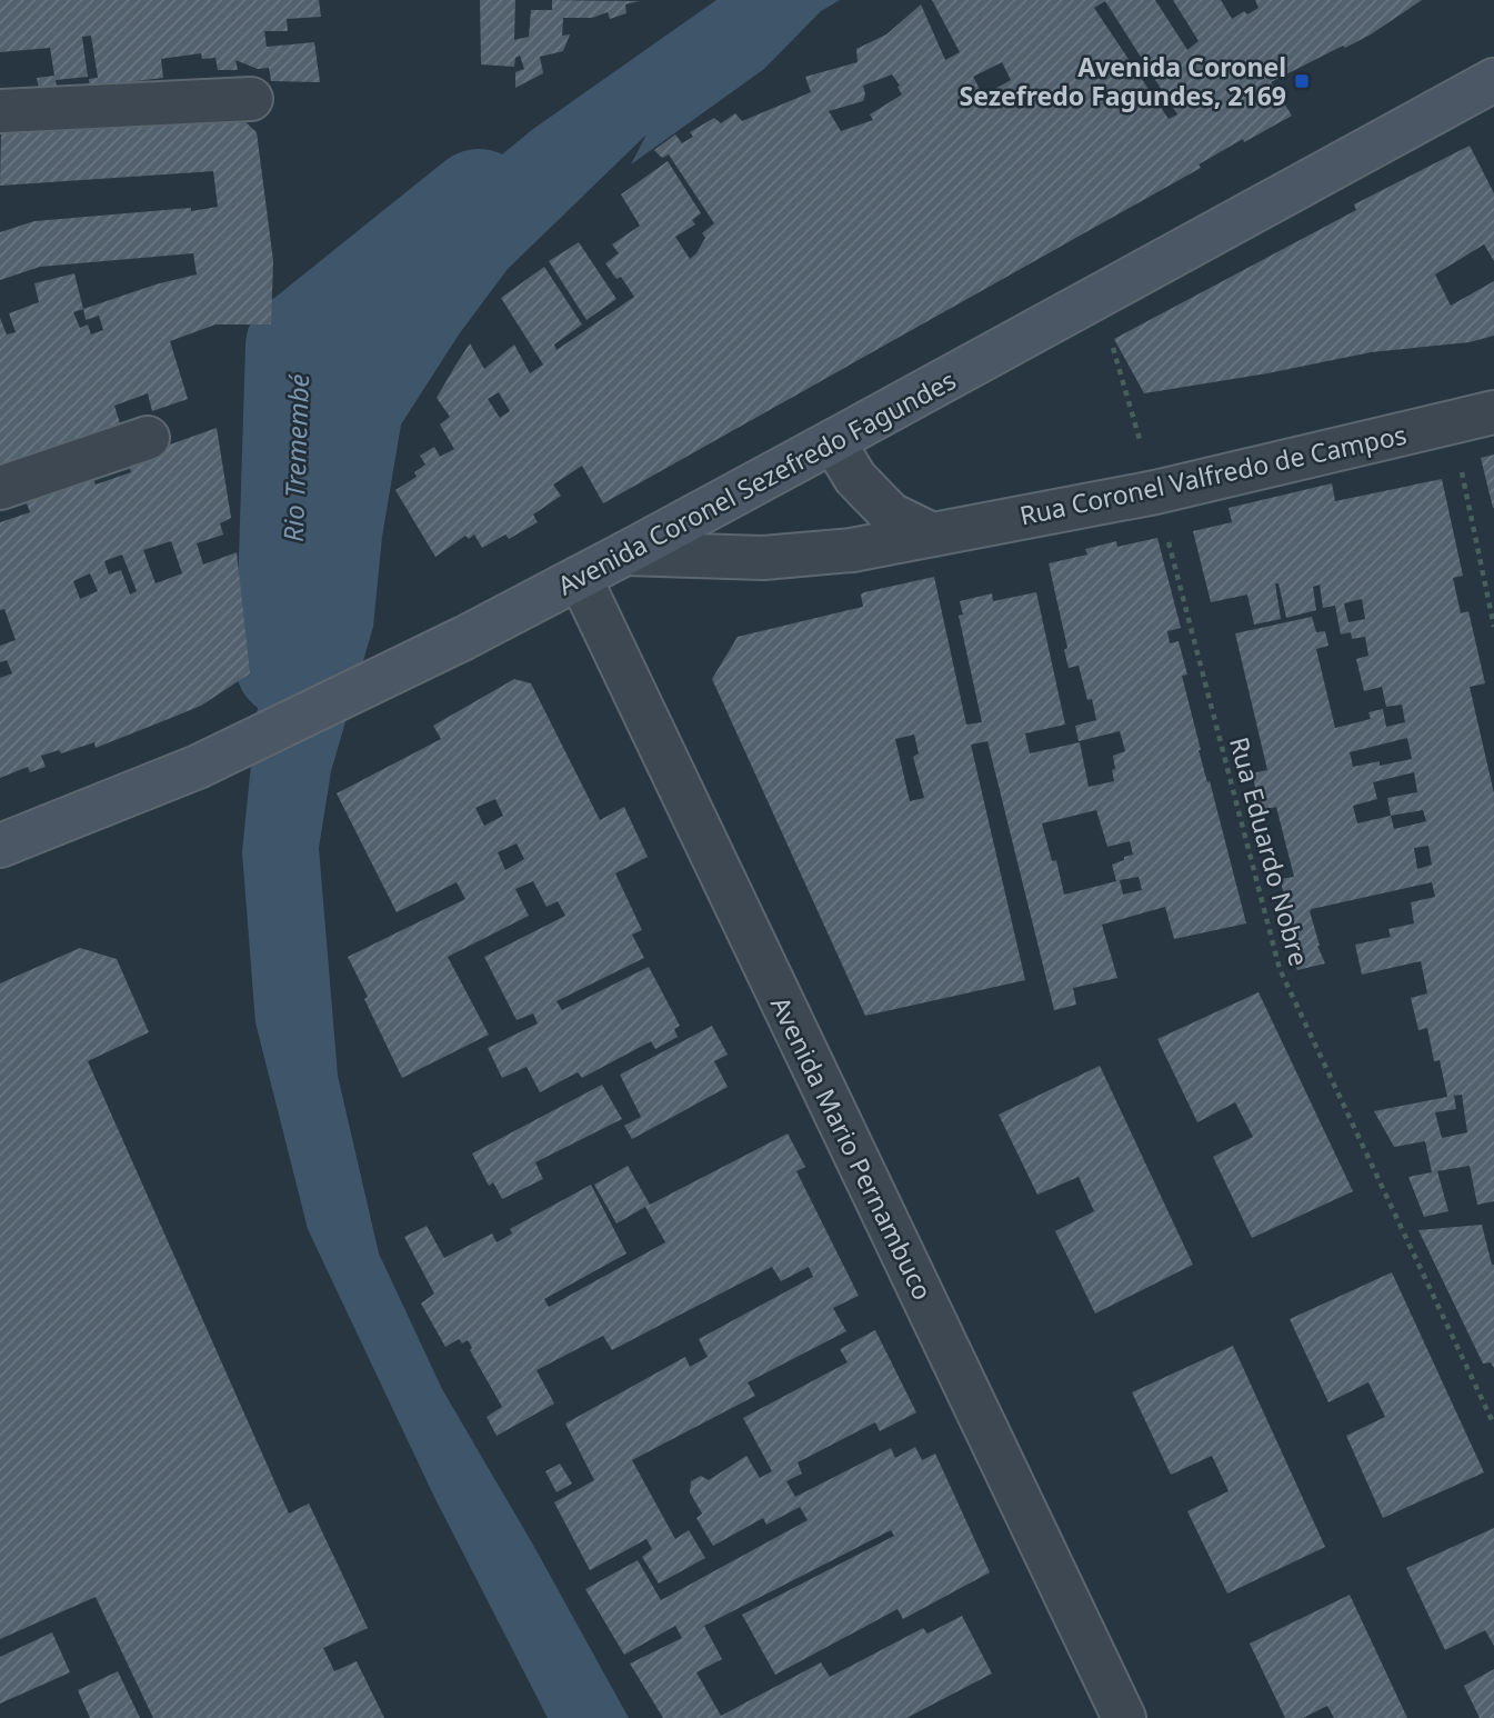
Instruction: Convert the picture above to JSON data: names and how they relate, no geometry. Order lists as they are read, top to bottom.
{
  "streets": {
    "main road": ["Avenida Coronel Sezefredo Fagundes"],
    "street": ["Rua Coronel Valfredo de Campos", "Avenida Mario Pernambuco"],
    "path": ["Rua Eduardo Nobre"]
  },
  "crossings": [
    ["Rua Coronel Valfredo de Campos", "Avenida Coronel Sezefredo Fagundes"],
    ["Rua Coronel Valfredo de Campos", "Rua Eduardo Nobre"],
    ["Avenida Coronel Sezefredo Fagundes", "Avenida Mario Pernambuco"]
  ],
  "water": ["Rio Tremembé"],
  "places": {
    "transit": ["Avenida Coronel Sezefredo Fagundes, 2169"]
  }
}
